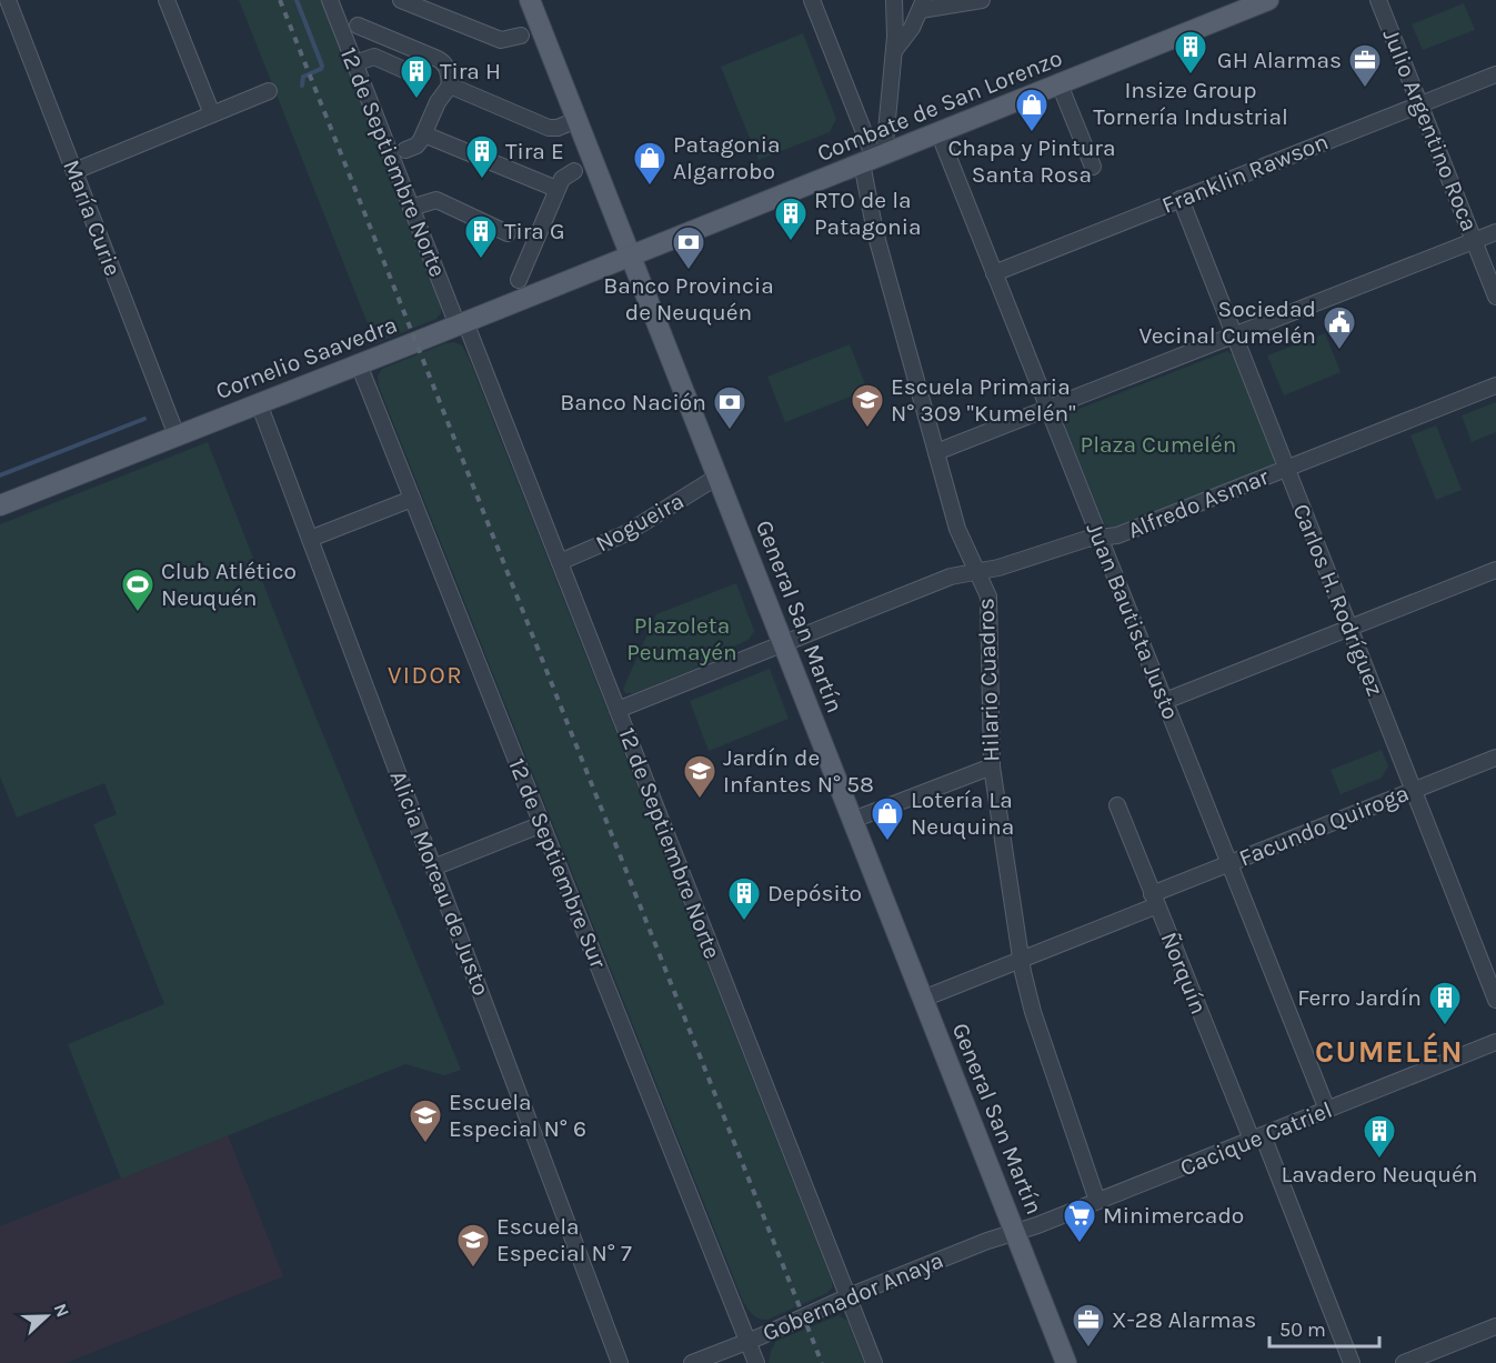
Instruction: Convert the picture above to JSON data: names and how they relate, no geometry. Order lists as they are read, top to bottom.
{
  "streets": {
    "main road": ["Combate de San Lorenzo", "Cornelio Saavedra", "General San Martín"],
    "street": [
      "Julio Argentino Roca",
      "12 de Septiembre Norte",
      "Franklin Rawson",
      "María Curie",
      "Alfredo Asmar",
      "Nogueira",
      "Carlos H. Rodríguez",
      "Juan Bautista Justo",
      "Hilario Cuadros",
      "Facundo Quiroga",
      "12 de Septiembre Sur",
      "Alicia Moreau de Justo",
      "Ñorquín",
      "Cacique Catriel",
      "Gobernador Anaya"
    ]
  },
  "crossings": [
    ["Combate de San Lorenzo", "Cornelio Saavedra"],
    ["Combate de San Lorenzo", "General San Martín"],
    ["Combate de San Lorenzo", "Juan Bautista Justo"],
    ["Combate de San Lorenzo", "Hilario Cuadros"],
    ["Julio Argentino Roca", "Franklin Rawson"],
    ["12 de Septiembre Norte", "Cornelio Saavedra"],
    ["12 de Septiembre Norte", "Alfredo Asmar"],
    ["12 de Septiembre Norte", "Nogueira"],
    ["12 de Septiembre Norte", "Gobernador Anaya"],
    ["Franklin Rawson", "Carlos H. Rodríguez"],
    ["Franklin Rawson", "Juan Bautista Justo"],
    ["María Curie", "Cornelio Saavedra"],
    ["Cornelio Saavedra", "General San Martín"],
    ["Cornelio Saavedra", "12 de Septiembre Sur"],
    ["Cornelio Saavedra", "Alicia Moreau de Justo"],
    ["Alfredo Asmar", "Carlos H. Rodríguez"],
    ["Alfredo Asmar", "General San Martín"],
    ["Alfredo Asmar", "Juan Bautista Justo"],
    ["Alfredo Asmar", "Hilario Cuadros"],
    ["Nogueira", "General San Martín"],
    ["Carlos H. Rodríguez", "Facundo Quiroga"],
    ["General San Martín", "Facundo Quiroga"],
    ["General San Martín", "Cacique Catriel"],
    ["General San Martín", "Gobernador Anaya"],
    ["Juan Bautista Justo", "Facundo Quiroga"],
    ["Juan Bautista Justo", "Cacique Catriel"],
    ["Hilario Cuadros", "Facundo Quiroga"],
    ["Hilario Cuadros", "Cacique Catriel"],
    ["Facundo Quiroga", "Ñorquín"],
    ["12 de Septiembre Sur", "Gobernador Anaya"],
    ["Ñorquín", "Cacique Catriel"],
    ["Cacique Catriel", "Gobernador Anaya"]
  ],
  "districts": ["VIDOR", "CUMELÉN"],
  "parks": ["Plaza Cumelén", "Plazoleta Peumayén"],
  "places": {
    "building": [
      "Insize Group Tornería Industrial",
      "Tira H",
      "Tira E",
      "RTO de la Patagonia",
      "Tira G",
      "Depósito",
      "Ferro Jardín",
      "Lavadero Neuquén"
    ],
    "office": ["GH Alarmas", "X-28 Alarmas"],
    "shop": ["Chapa y Pintura Santa Rosa", "Patagonia Algarrobo", "Lotería La Neuquina"],
    "bank": ["Banco Provincia de Neuquén", "Banco Nación"],
    "public building": ["Sociedad Vecinal Cumelén"],
    "school or university": [
      "Escuela Primaria N° 309 \"Kumelén\"",
      "Jardín de Infantes N° 58",
      "Escuela Especial N° 6",
      "Escuela Especial N° 7"
    ],
    "sports": ["Club Atlético Neuquén"],
    "supermarket": ["Minimercado"]
  },
  "scale_bar": "50 m",
  "north": "right"
}
